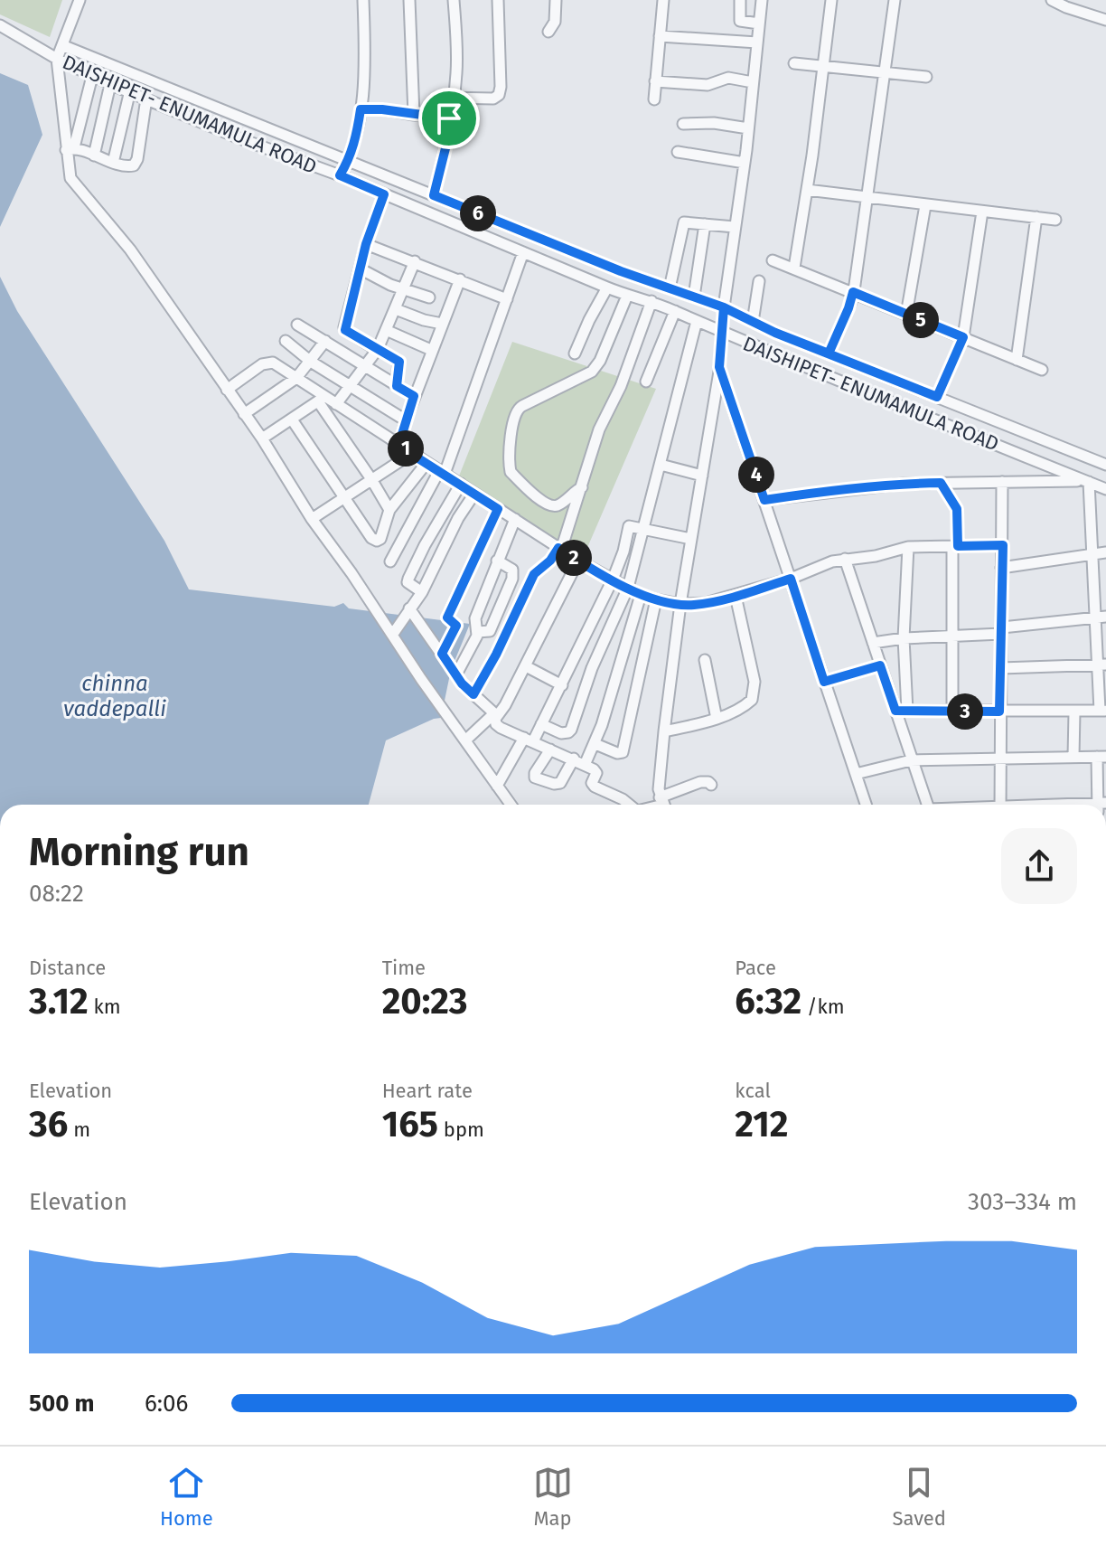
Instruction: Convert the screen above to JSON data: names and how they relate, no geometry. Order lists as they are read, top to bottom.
{
  "streets": {
    "street": ["DAISHIPET- ENUMAMULA ROAD"]
  },
  "water": ["chinna vaddepalli"],
  "page": {
    "pins": [
      "6",
      "5",
      "1",
      "4",
      "2",
      "3"
    ],
    "heading": ["Morning run", "08:22"],
    "stats": [
      ["Distance", "3.12 km"],
      ["Time", "20:23"],
      ["Pace", "6:32 /km"],
      ["Elevation", "36 m"],
      ["Heart rate", "165 bpm"],
      ["kcal", "212"]
    ],
    "chart": ["Elevation", "303–334 m"],
    "list": [
      {
        "name": "500 m",
        "note": "6:06"
      }
    ],
    "tabs": ["Home", "Map", "Saved"]
  }
}
